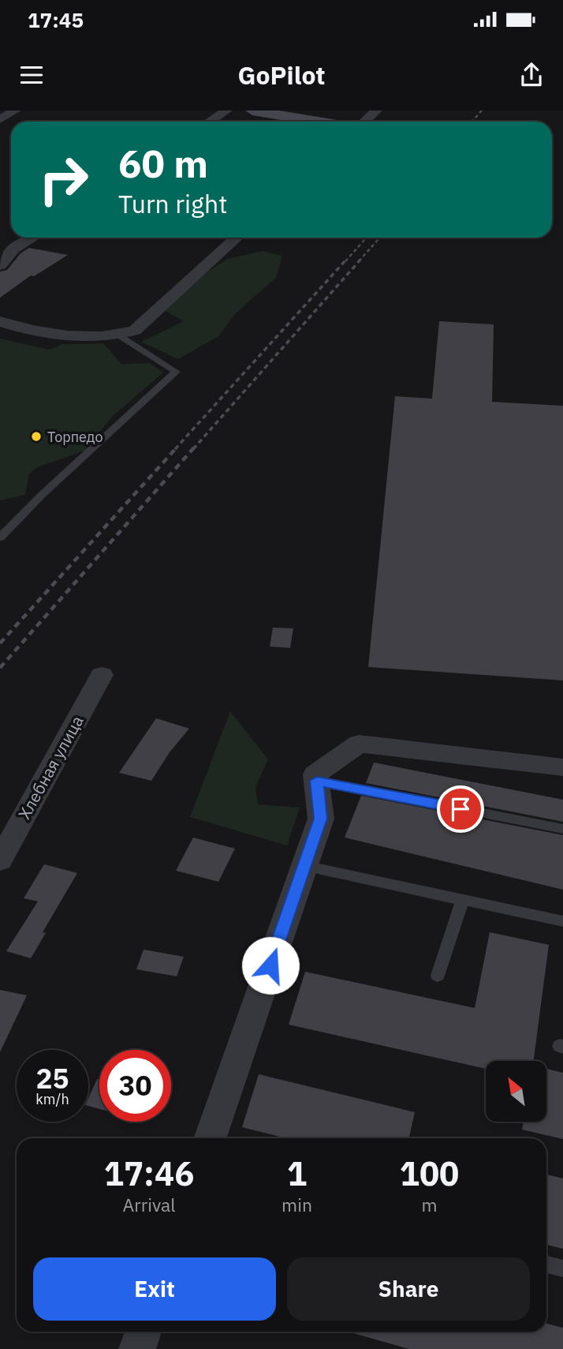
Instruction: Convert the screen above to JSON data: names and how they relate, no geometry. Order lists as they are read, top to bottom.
{
  "streets": {
    "street": ["Хлебная улица"]
  },
  "places": ["Торпедо"],
  "north": "top left",
  "page": {
    "status": "17:45",
    "header": "GoPilot",
    "turn": ["60 m", "Turn right"],
    "speed": "25 km/h",
    "limit": "30",
    "eta": [
      "17:46",
      "Arrival",
      "1",
      "min",
      "100",
      "m"
    ],
    "buttons": ["Exit", "Share"]
  }
}
